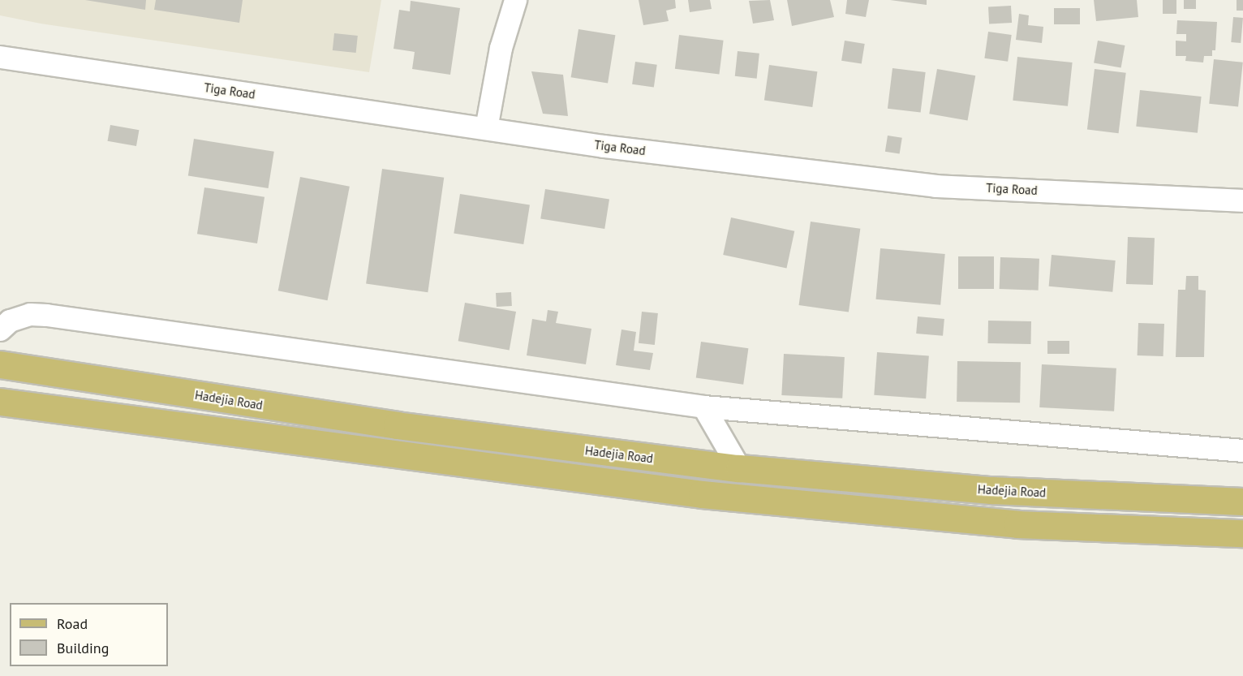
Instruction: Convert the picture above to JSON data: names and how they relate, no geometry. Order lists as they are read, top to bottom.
{
  "streets": {
    "main road": ["Hadejia Road"],
    "street": ["Tiga Road"]
  },
  "legend": ["Road", "Building"]
}
